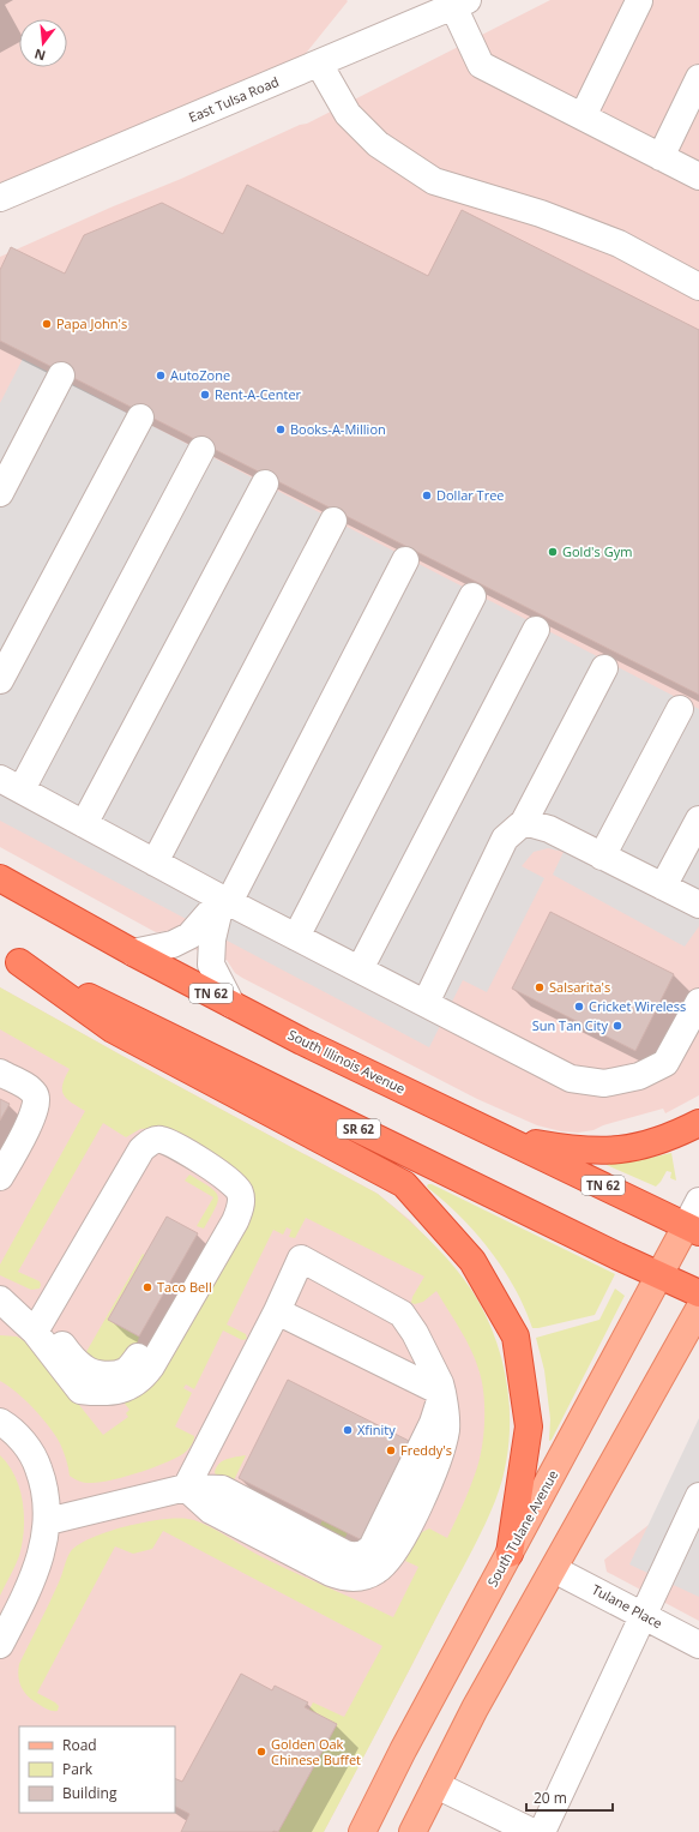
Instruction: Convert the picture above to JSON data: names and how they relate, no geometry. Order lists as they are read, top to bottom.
{
  "streets": {
    "highway": ["TN 62", "South Illinois Avenue", "SR 62"],
    "main road": ["South Tulane Avenue"],
    "street": ["East Tulsa Road", "Tulane Place"]
  },
  "crossings": [
    ["South Illinois Avenue", "South Tulane Avenue"],
    ["SR 62", "South Tulane Avenue"]
  ],
  "places": [
    "Papa John's",
    "AutoZone",
    "Rent-A-Center",
    "Books-A-Million",
    "Dollar Tree",
    "Gold's Gym",
    "Salsarita's",
    "Cricket Wireless",
    "Sun Tan City",
    "Taco Bell",
    "Xfinity",
    "Freddy's",
    "Golden Oak Chinese Buffet"
  ],
  "legend": ["Road", "Park", "Building"],
  "scale_bar": "20 m",
  "north": "bottom"
}
